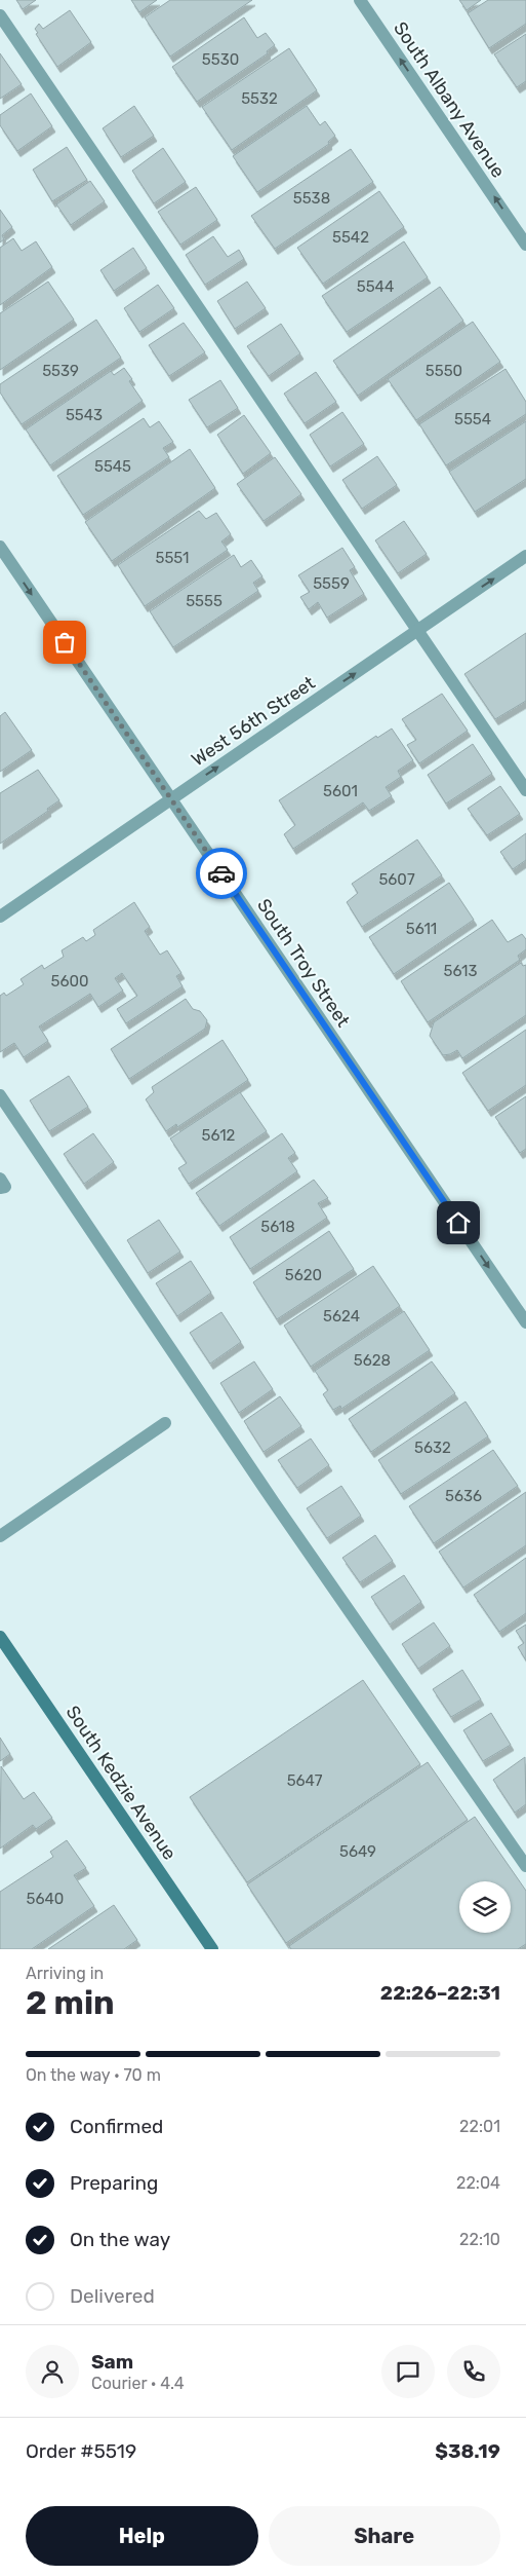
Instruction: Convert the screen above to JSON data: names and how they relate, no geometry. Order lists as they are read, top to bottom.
{
  "streets": {
    "main road": ["South Kedzie Avenue"],
    "street": ["South Albany Avenue", "West 56th Street", "South Troy Street"]
  },
  "crossings": [
    ["West 56th Street", "South Troy Street"]
  ],
  "one_way": ["South Albany Avenue", "West 56th Street", "South Troy Street"],
  "house_numbers": [
    "5530",
    "5532",
    "5538",
    "5542",
    "5544",
    "5539",
    "5550",
    "5543",
    "5554",
    "5545",
    "5551",
    "5559",
    "5555",
    "5601",
    "5607",
    "5611",
    "5613",
    "5600",
    "5612",
    "5618",
    "5620",
    "5624",
    "5628",
    "5632",
    "5636",
    "5647",
    "5649",
    "5640"
  ],
  "page": {
    "heading": ["2 min", "Arriving in", "22:26–22:31"],
    "panel": [
      "Sam",
      "Courier · 4.4",
      "Order #5519",
      "$38.19"
    ],
    "bar": "On the way · 70 m",
    "list": [
      ["Confirmed", "22:01"],
      ["Preparing", "22:04"],
      ["On the way", "22:10"],
      "Delivered"
    ],
    "buttons": ["Help", "Share"]
  }
}
